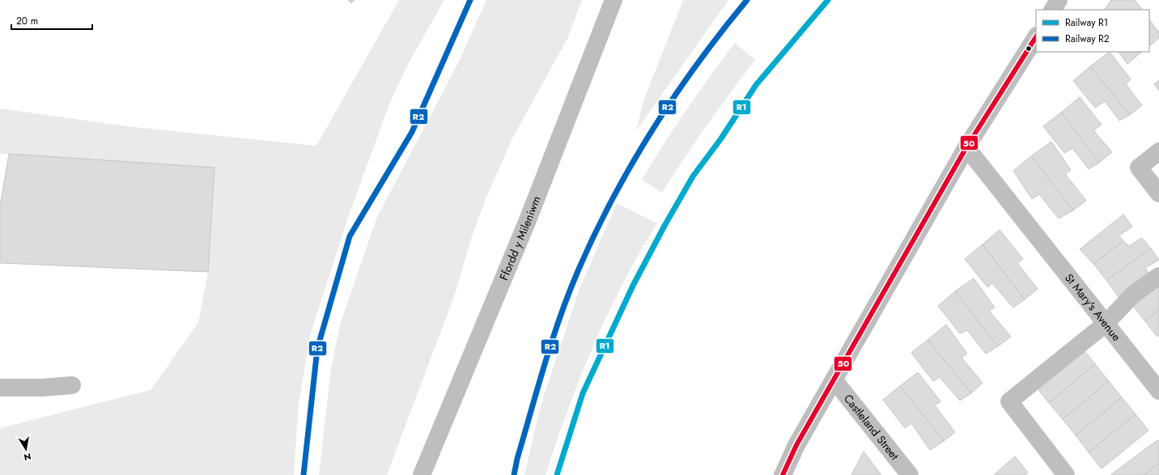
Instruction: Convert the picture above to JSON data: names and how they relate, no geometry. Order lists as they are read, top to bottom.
{
  "streets": {
    "street": ["Ffordd y Mileniwm", "St Mary's Avenue", "Castleland Street"]
  },
  "lines": ["rail line R1", "rail line R2", "transit line 50"],
  "legend": ["Railway R1", "Railway R2"],
  "scale_bar": "20 m",
  "north": "bottom"
}
